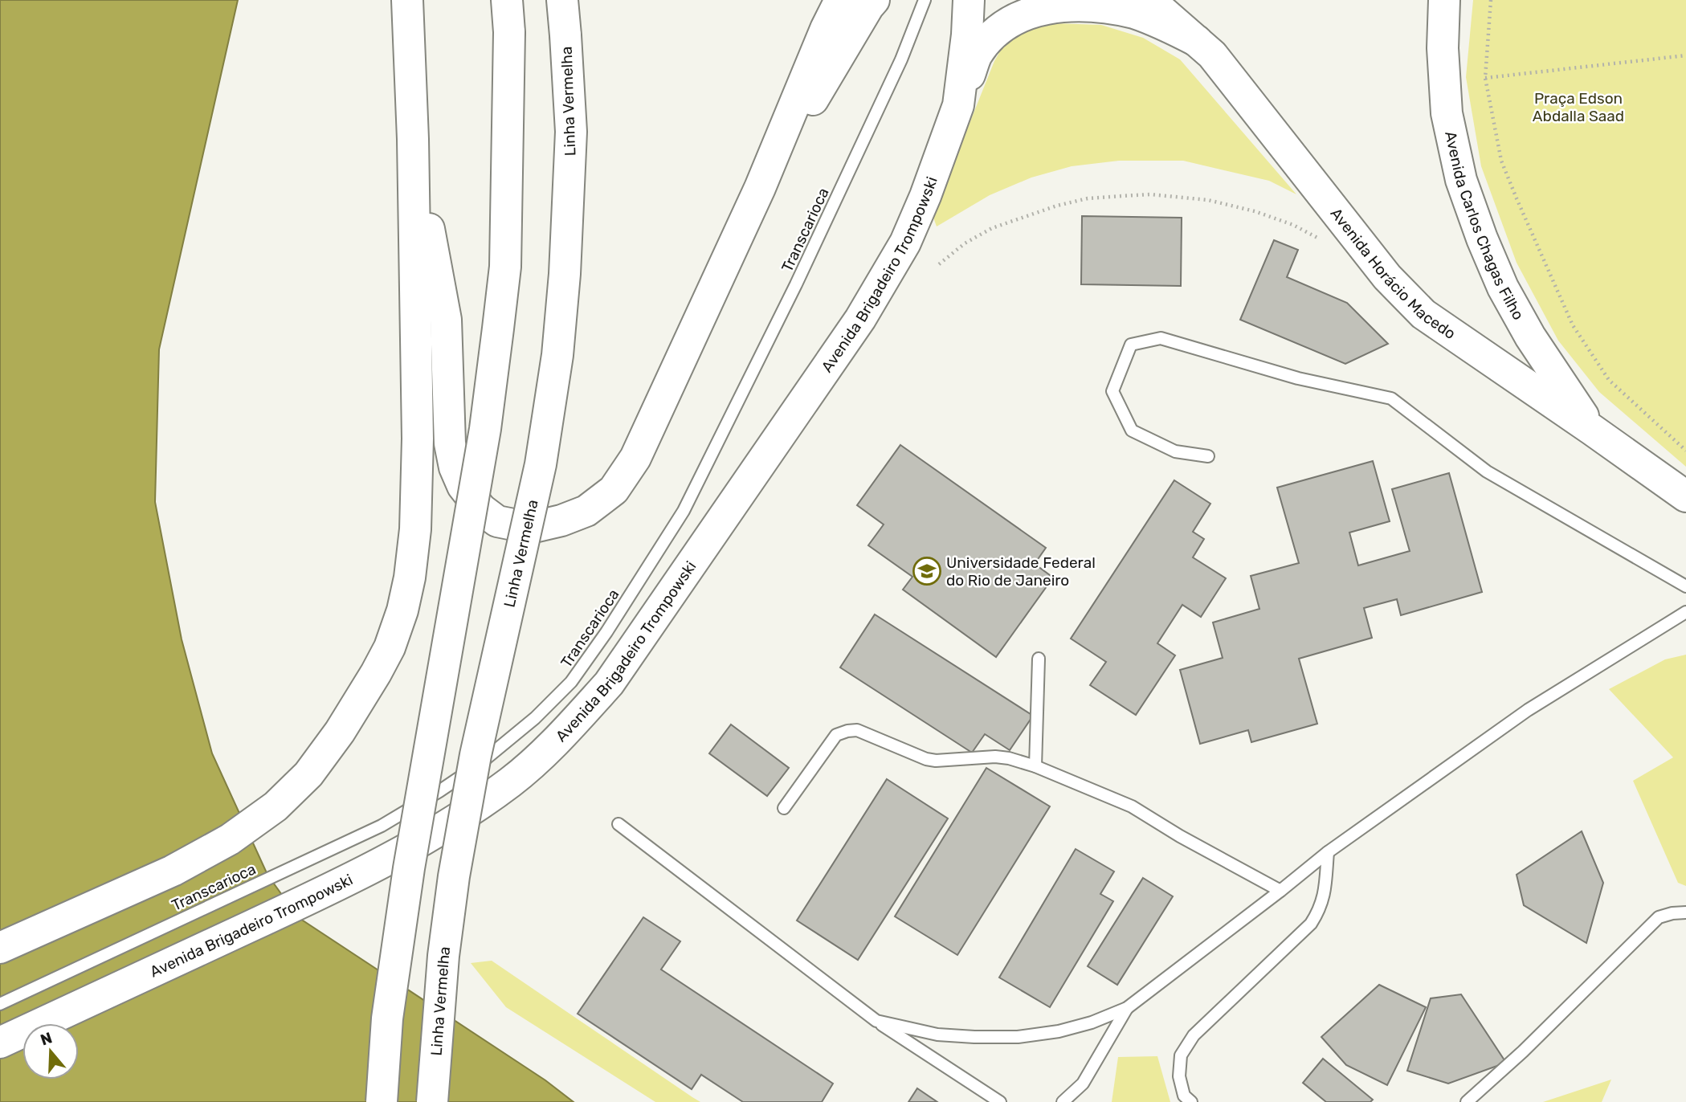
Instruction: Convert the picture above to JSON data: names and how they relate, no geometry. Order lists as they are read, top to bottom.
{
  "streets": {
    "main road": [
      "Linha Vermelha",
      "Avenida Carlos Chagas Filho",
      "Avenida Horácio Macedo",
      "Avenida Brigadeiro Trompowski"
    ],
    "lane": ["Transcarioca"]
  },
  "crossings": [
    ["Avenida Carlos Chagas Filho", "Avenida Horácio Macedo"]
  ],
  "parks": ["Praça Edson Abdalla Saad"],
  "places": {
    "school or university": ["Universidade Federal do Rio de Janeiro"]
  },
  "north": "top"
}
